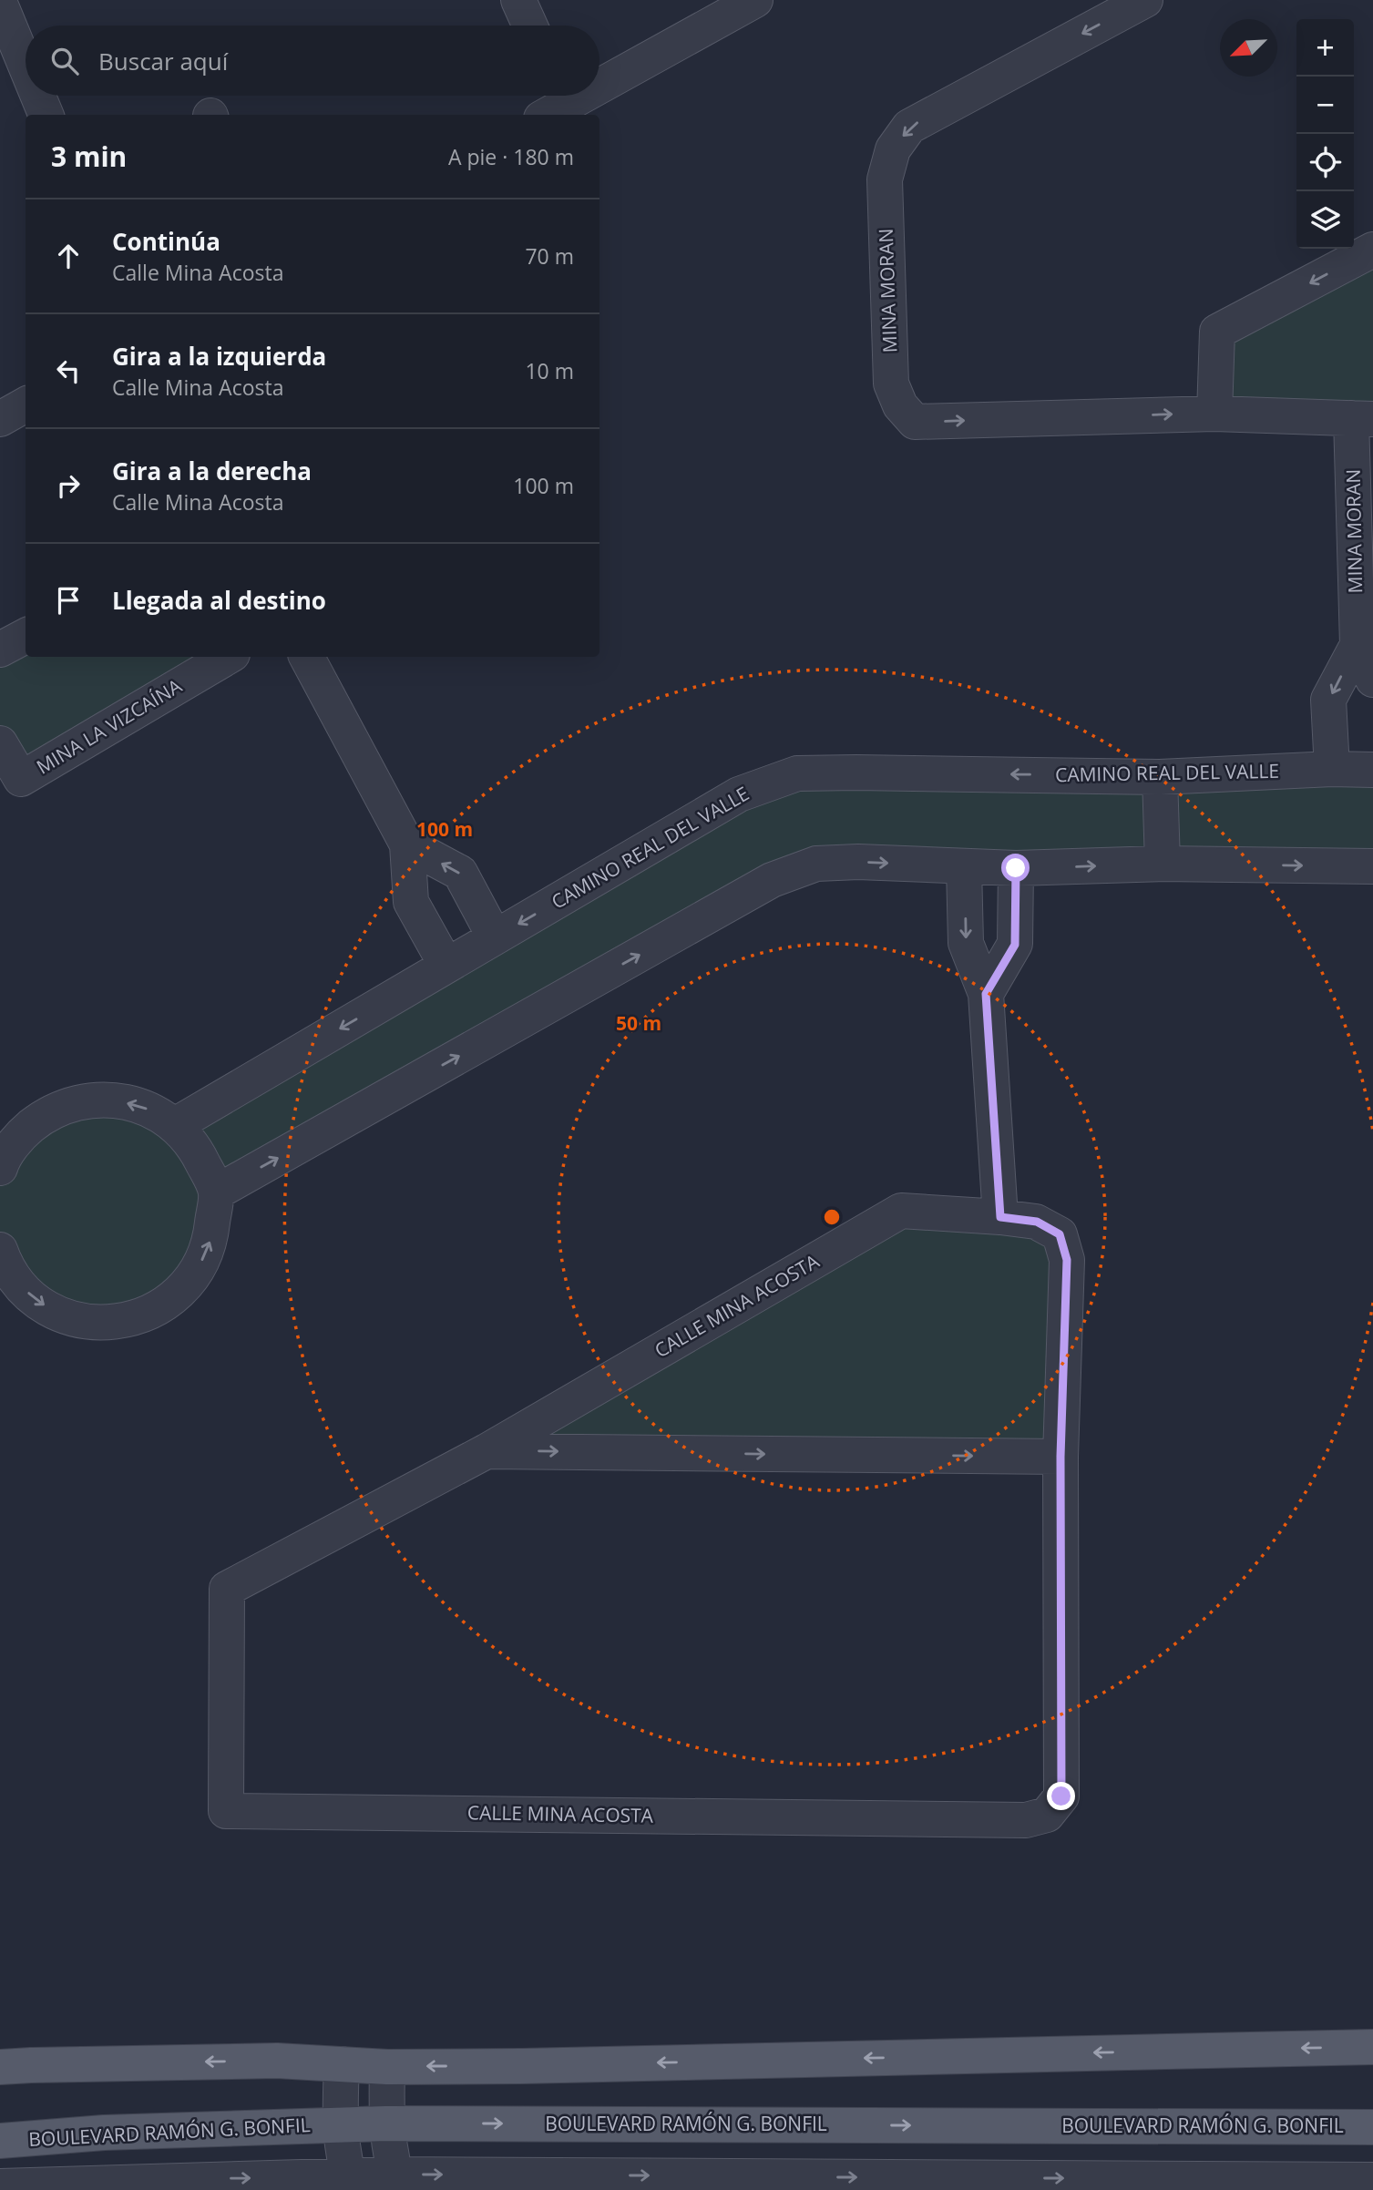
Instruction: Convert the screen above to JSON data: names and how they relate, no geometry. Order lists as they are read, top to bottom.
{
  "streets": {
    "main road": ["BOULEVARD RAMÓN G. BONFIL"],
    "street": [
      "MINA MORAN",
      "MINA LA VIZCAÍNA",
      "CAMINO REAL DEL VALLE",
      "CALLE MINA ACOSTA"
    ]
  },
  "crossings": [
    ["MINA MORAN", "CAMINO REAL DEL VALLE"]
  ],
  "north": "bottom left",
  "page": {
    "map_buttons": ["+", "−"],
    "search": "Buscar aquí",
    "heading": ["3 min", "A pie · 180 m"],
    "list": [
      ["Continúa", "Calle Mina Acosta", "70 m"],
      ["Gira a la izquierda", "Calle Mina Acosta", "10 m"],
      ["Gira a la derecha", "Calle Mina Acosta", "100 m"],
      "Llegada al destino"
    ]
  },
  "rings": ["100 m", "50 m"]
}
